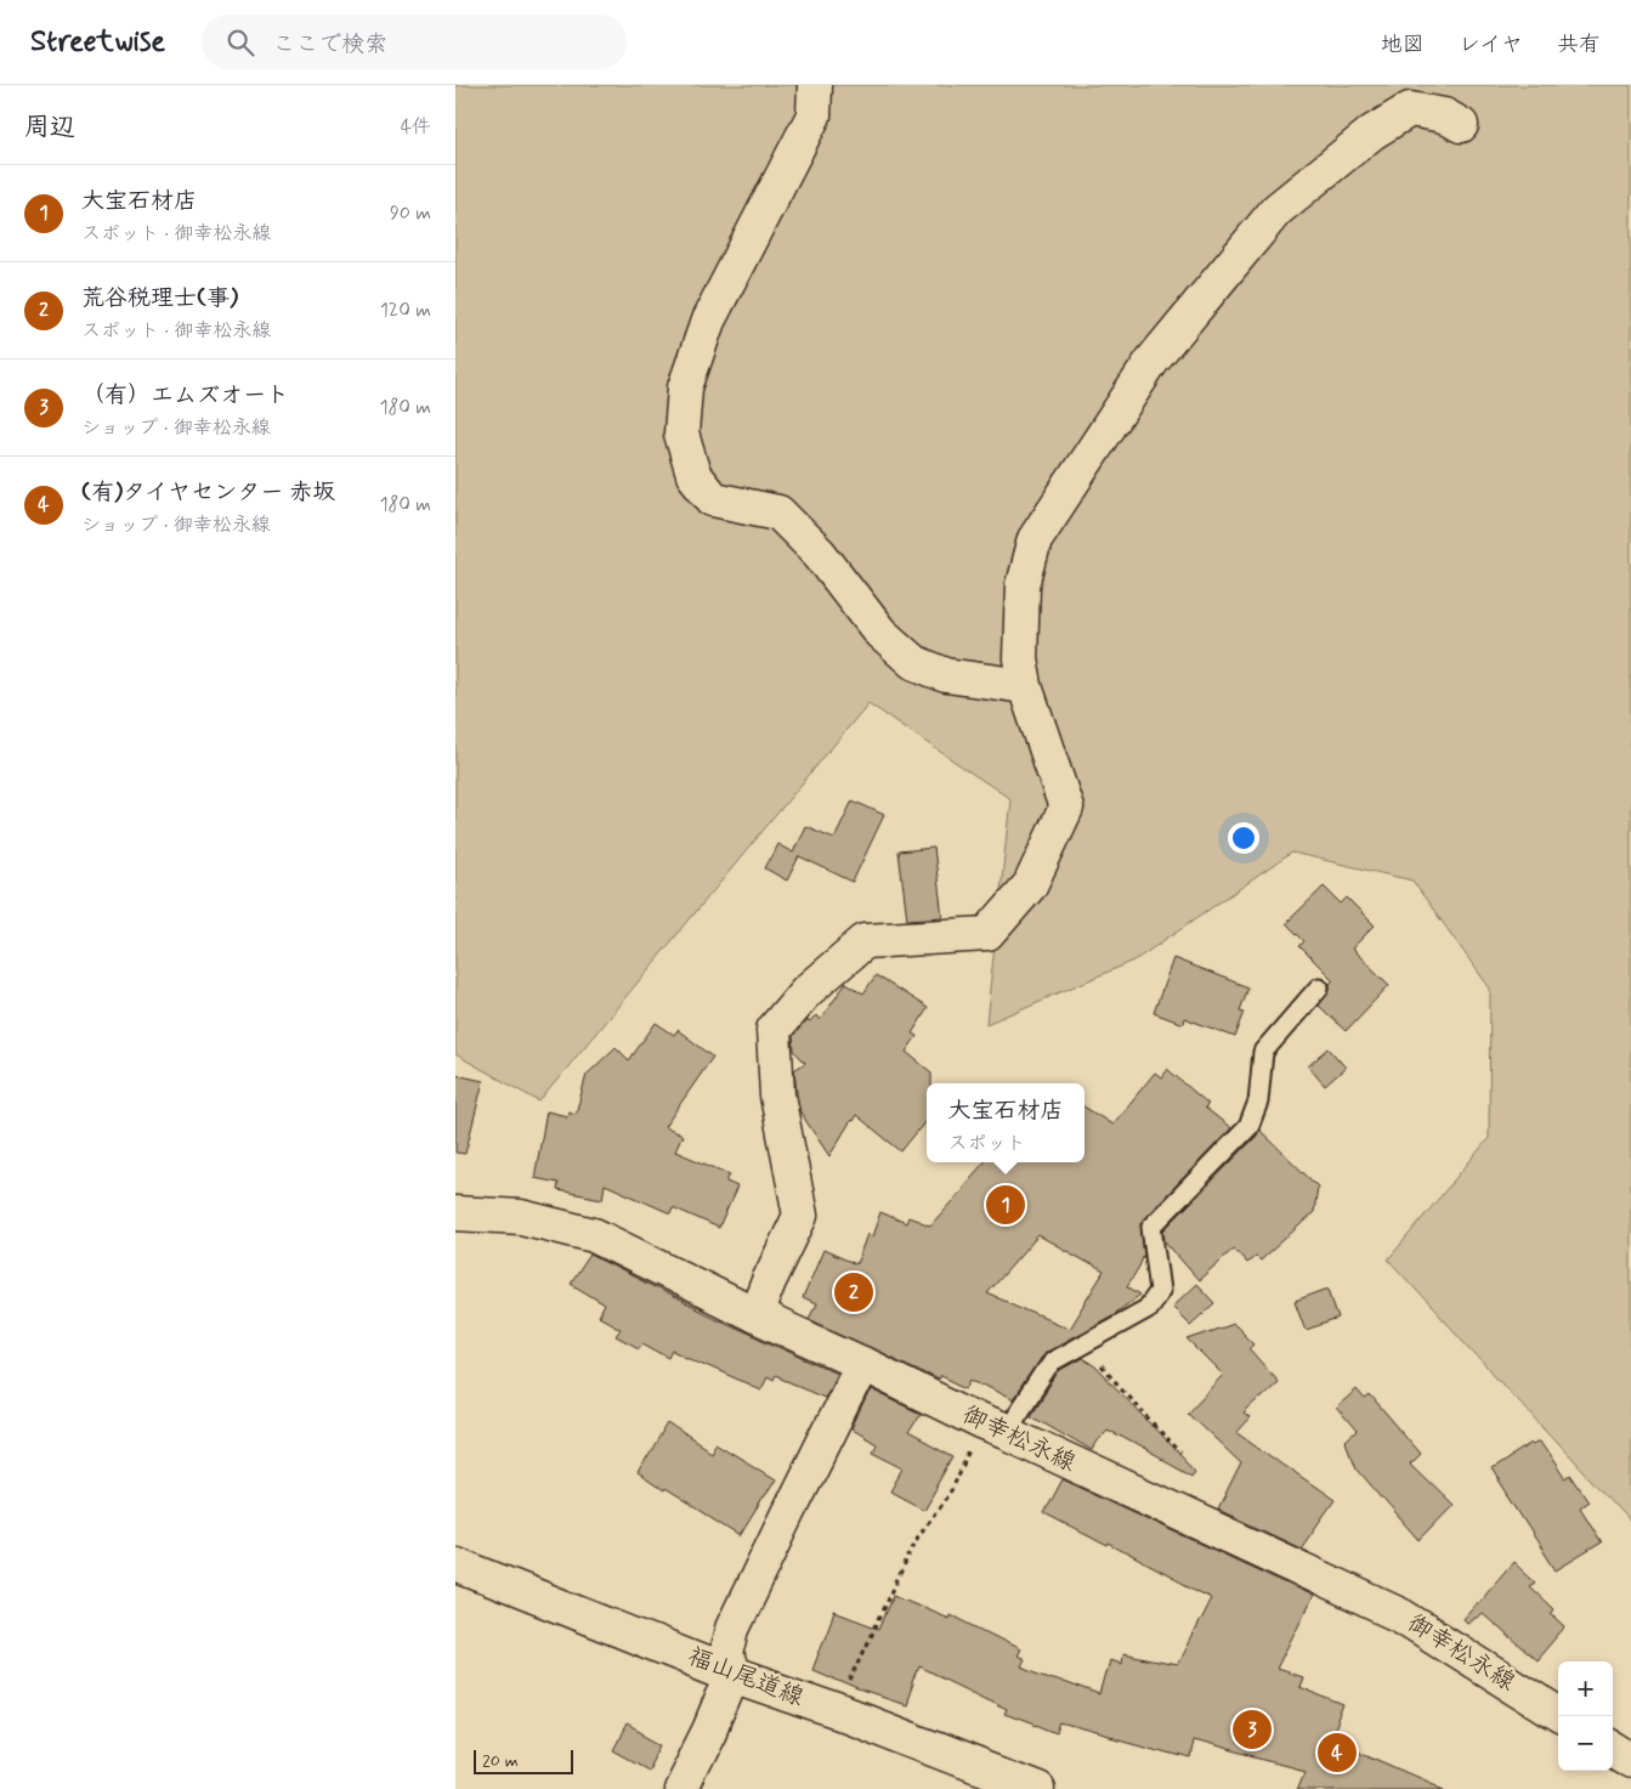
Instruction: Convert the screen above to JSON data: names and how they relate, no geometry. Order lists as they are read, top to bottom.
{
  "streets": {
    "street": ["御幸松永線", "福山尾道線"]
  },
  "scale_bar": "20 m",
  "page": {
    "header": "Streetwise",
    "search": "ここで検索",
    "nav": ["地図", "レイヤ", "共有"],
    "heading": ["周辺", "4件"],
    "list": [
      {
        "mark": "1",
        "name": "大宝石材店",
        "note": "スポット · 御幸松永線",
        "value": "90 m"
      },
      {
        "mark": "2",
        "name": "荒谷税理士(事)",
        "note": "スポット · 御幸松永線",
        "value": "120 m"
      },
      {
        "mark": "3",
        "name": "（有）エムズオート",
        "note": "ショップ · 御幸松永線",
        "value": "180 m"
      },
      {
        "mark": "4",
        "name": "(有)タイヤセンター 赤坂",
        "note": "ショップ · 御幸松永線",
        "value": "180 m"
      }
    ],
    "popup": ["大宝石材店", "スポット"],
    "pins": [
      "1",
      "2",
      "3",
      "4"
    ],
    "map_buttons": ["+", "−"],
    "scale": "20 m"
  }
}
